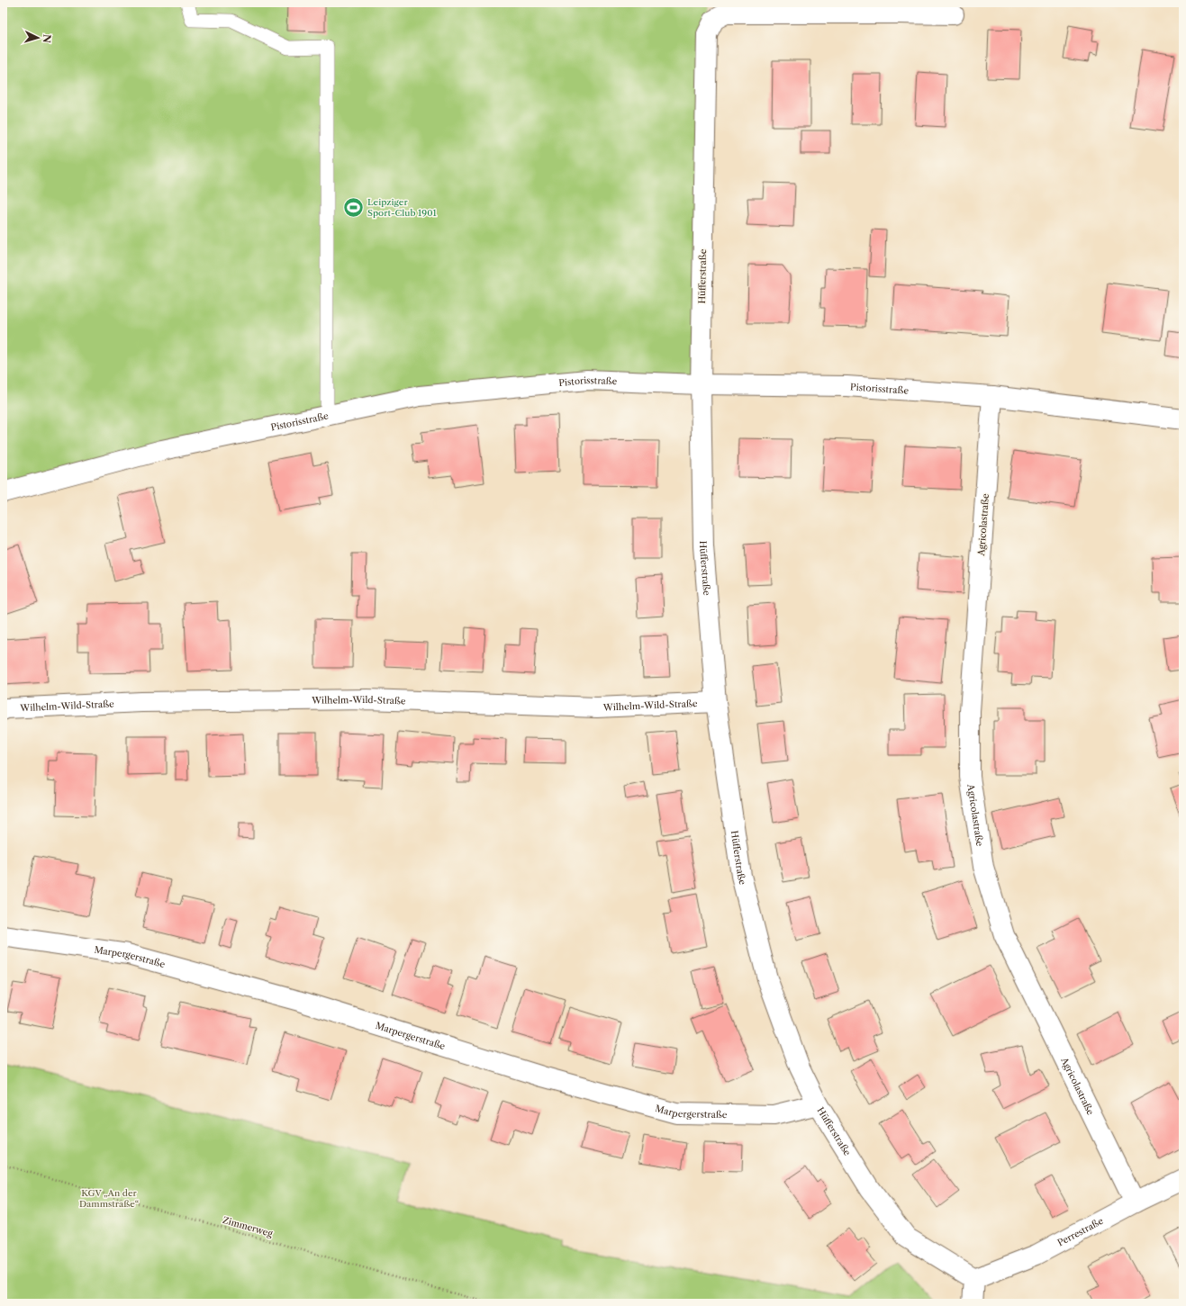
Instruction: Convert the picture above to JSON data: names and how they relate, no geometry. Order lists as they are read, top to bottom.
{
  "streets": {
    "street": [
      "Hüfferstraße",
      "Pistorisstraße",
      "Agricolastraße",
      "Wilhelm-Wild-Straße",
      "Marpergerstraße",
      "Perrestraße"
    ],
    "path": ["Zimmerweg"]
  },
  "crossings": [
    ["Hüfferstraße", "Pistorisstraße"],
    ["Hüfferstraße", "Wilhelm-Wild-Straße"],
    ["Hüfferstraße", "Marpergerstraße"],
    ["Hüfferstraße", "Perrestraße"],
    ["Pistorisstraße", "Agricolastraße"],
    ["Agricolastraße", "Perrestraße"]
  ],
  "parks": ["KGV „An der Dammstraße“"],
  "places": {
    "sports": ["Leipziger Sport-Club 1901"]
  },
  "north": "right"
}
